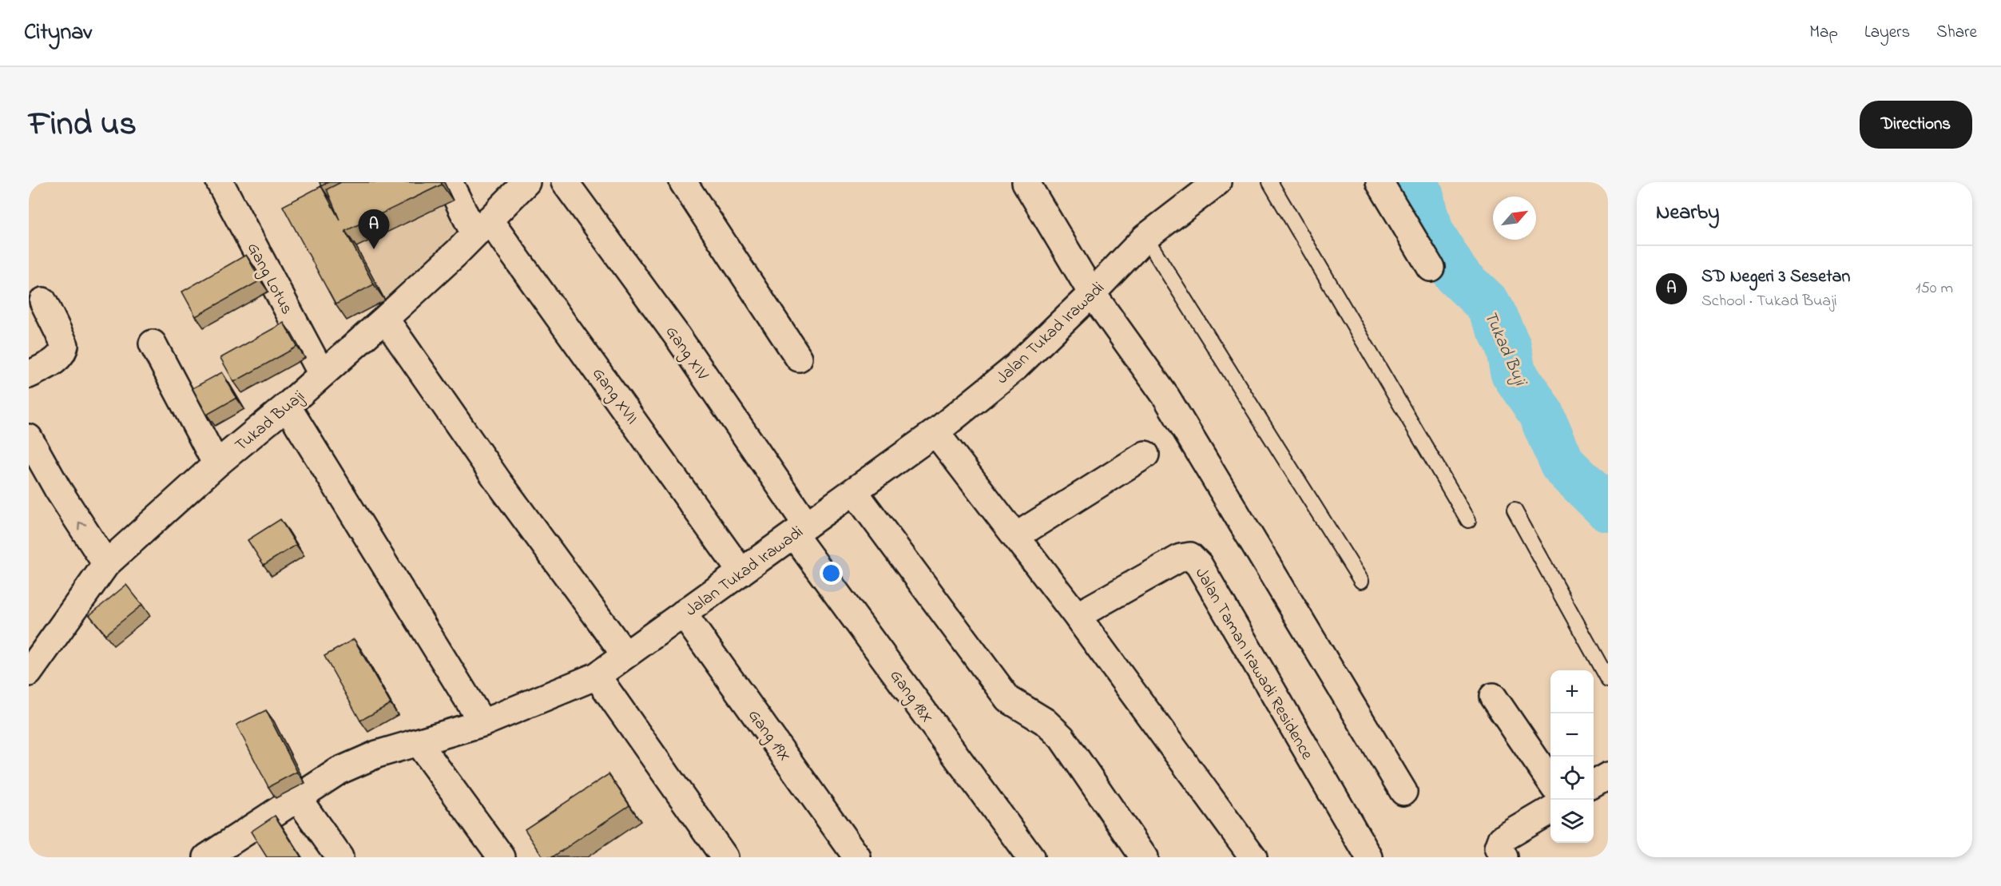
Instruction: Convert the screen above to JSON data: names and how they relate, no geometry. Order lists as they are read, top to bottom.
{
  "streets": {
    "street": [
      "Gang Lotus",
      "Jalan Tukad Irawadi",
      "Gang XIV",
      "Gang XVII",
      "Tukad Buaji",
      "Jalan Taman Irawadi Residence",
      "Gang 18X",
      "Gang 19X"
    ]
  },
  "crossings": [
    ["Gang Lotus", "Tukad Buaji"],
    ["Jalan Tukad Irawadi", "Gang XIV"],
    ["Jalan Tukad Irawadi", "Gang XVII"],
    ["Jalan Tukad Irawadi", "Gang 18X"],
    ["Jalan Tukad Irawadi", "Gang 19X"],
    ["Gang XIV", "Gang 18X"],
    ["Gang XVII", "Tukad Buaji"]
  ],
  "water": ["Tukad Buji"],
  "north": "top right",
  "page": {
    "header": "Citynav",
    "nav": ["Map", "Layers", "Share"],
    "title": "Find us",
    "buttons": "Directions",
    "heading": "Nearby",
    "pins": "A",
    "list": [
      {
        "mark": "A",
        "name": "SD Negeri 3 Sesetan",
        "note": "School · Tukad Buaji",
        "value": "150 m"
      }
    ],
    "map_buttons": ["+", "−"]
  }
}
